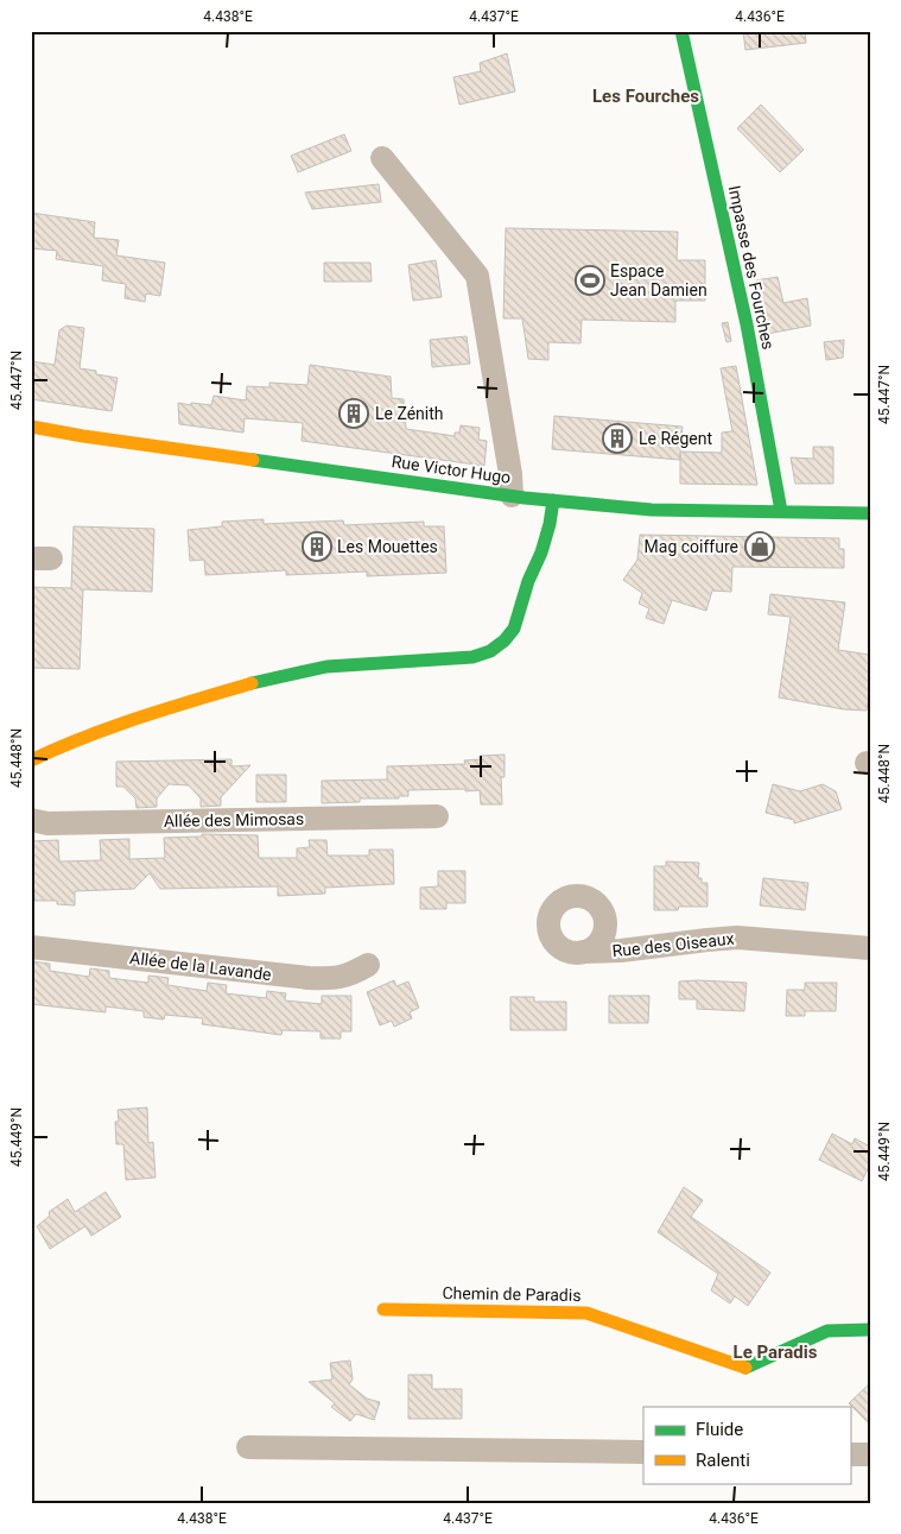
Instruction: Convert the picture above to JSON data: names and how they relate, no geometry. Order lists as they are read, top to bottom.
{
  "streets": {
    "street": [
      "Impasse des Fourches",
      "Rue Victor Hugo",
      "Allée des Mimosas",
      "Rue des Oiseaux",
      "Allée de la Lavande",
      "Chemin de Paradis"
    ]
  },
  "crossings": [
    ["Impasse des Fourches", "Rue Victor Hugo"]
  ],
  "districts": ["Les Fourches", "Le Paradis"],
  "places": {
    "sports": ["Espace Jean Damien"],
    "building": ["Le Zénith", "Le Régent", "Les Mouettes"],
    "shop": ["Mag coiffure"]
  },
  "legend": ["Fluide", "Ralenti"],
  "coordinates": [
    "4.438°E",
    "4.437°E",
    "4.436°E",
    "45.447°N",
    "45.448°N",
    "45.449°N"
  ]
}
